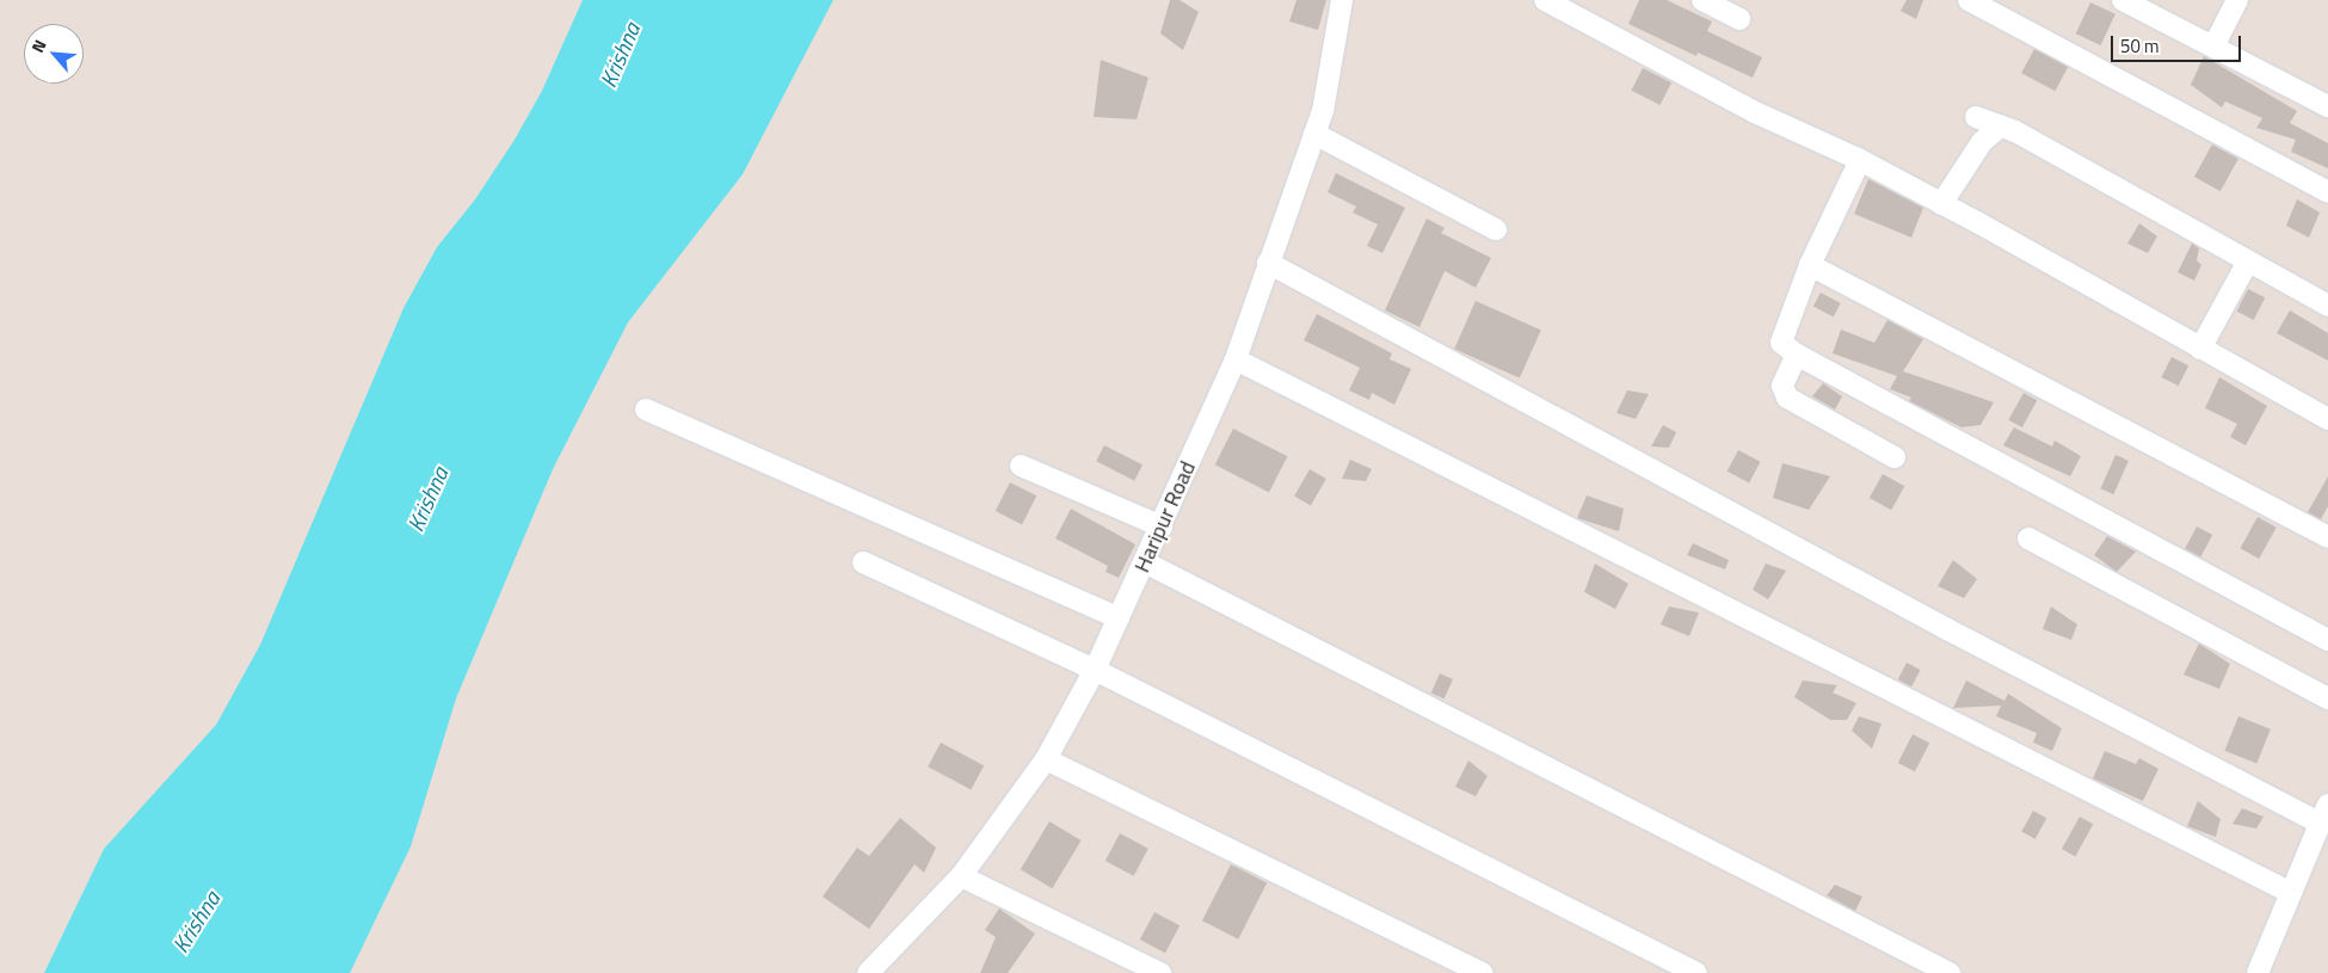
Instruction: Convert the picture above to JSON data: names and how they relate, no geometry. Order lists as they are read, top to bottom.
{
  "streets": {
    "street": ["Haripur Road"]
  },
  "water": ["Krishna"],
  "scale_bar": "50 m",
  "north": "top left"
}
